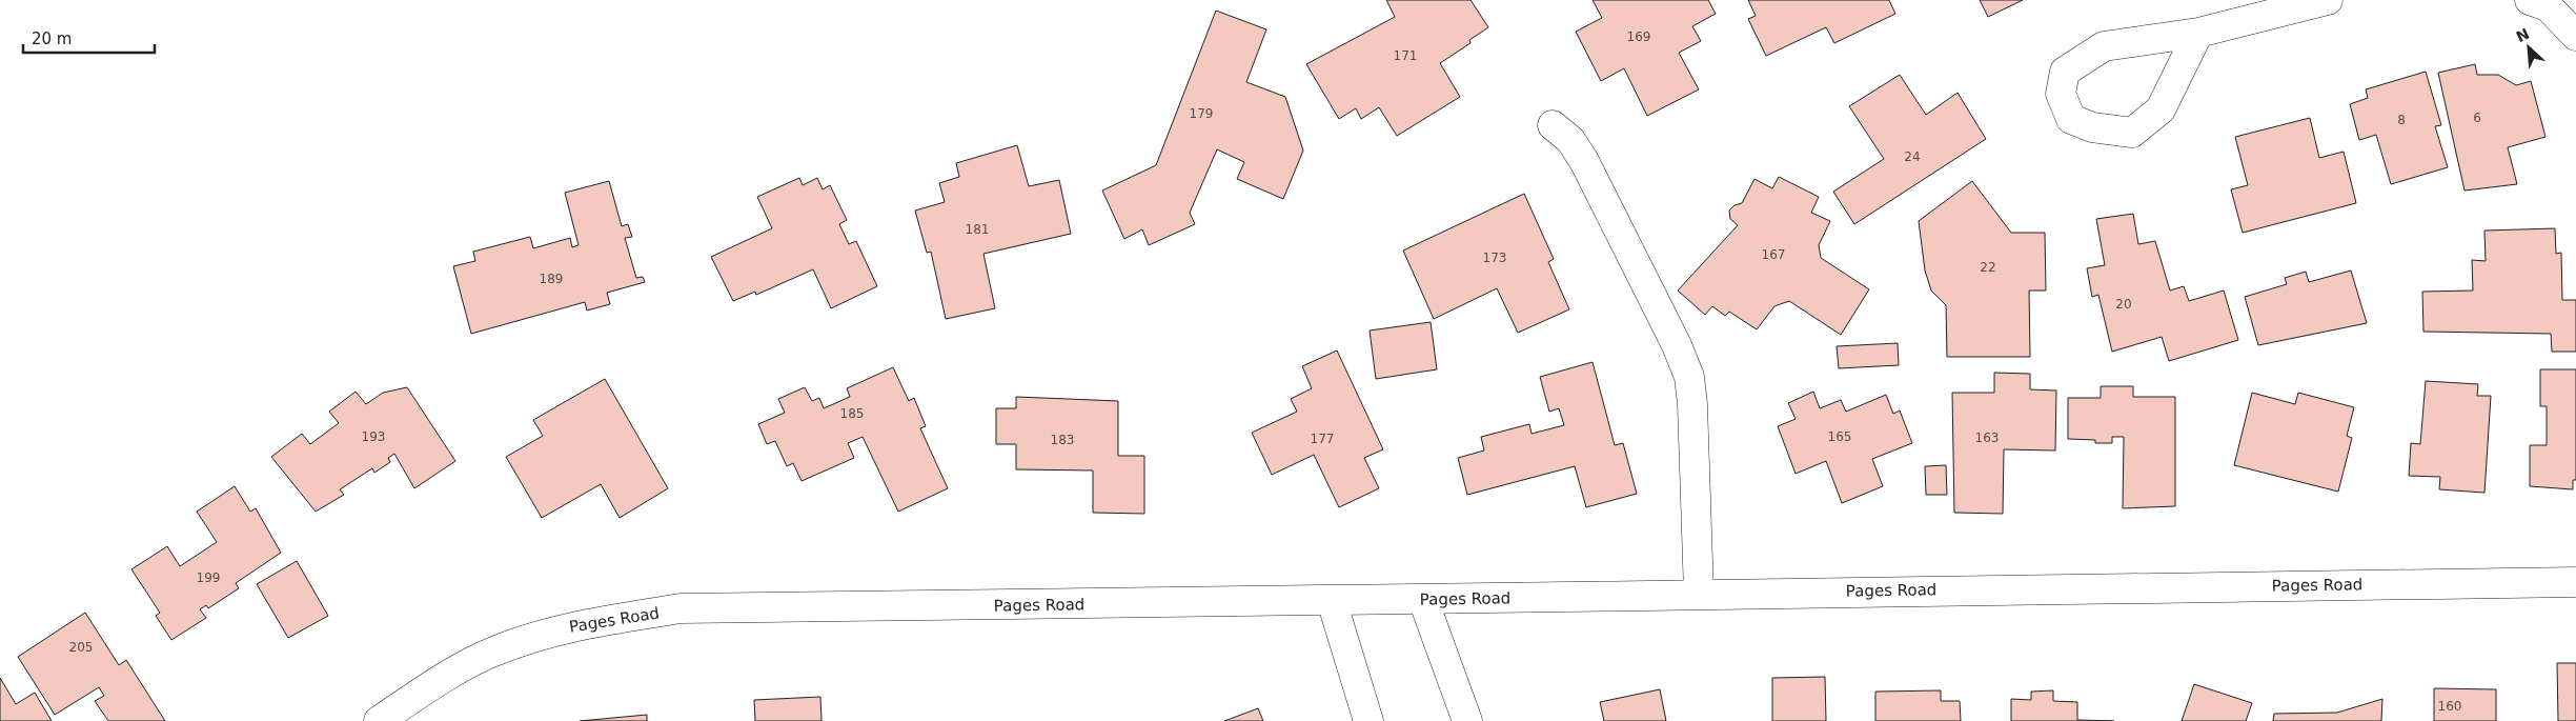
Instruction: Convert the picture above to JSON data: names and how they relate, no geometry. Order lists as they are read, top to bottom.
{
  "streets": {
    "street": ["Pages Road"]
  },
  "house_numbers": [
    "169",
    "171",
    "179",
    "6",
    "8",
    "24",
    "181",
    "167",
    "173",
    "22",
    "189",
    "20",
    "185",
    "193",
    "165",
    "163",
    "177",
    "183",
    "199",
    "205",
    "160"
  ],
  "scale_bar": "20 m",
  "north": "top left"
}
